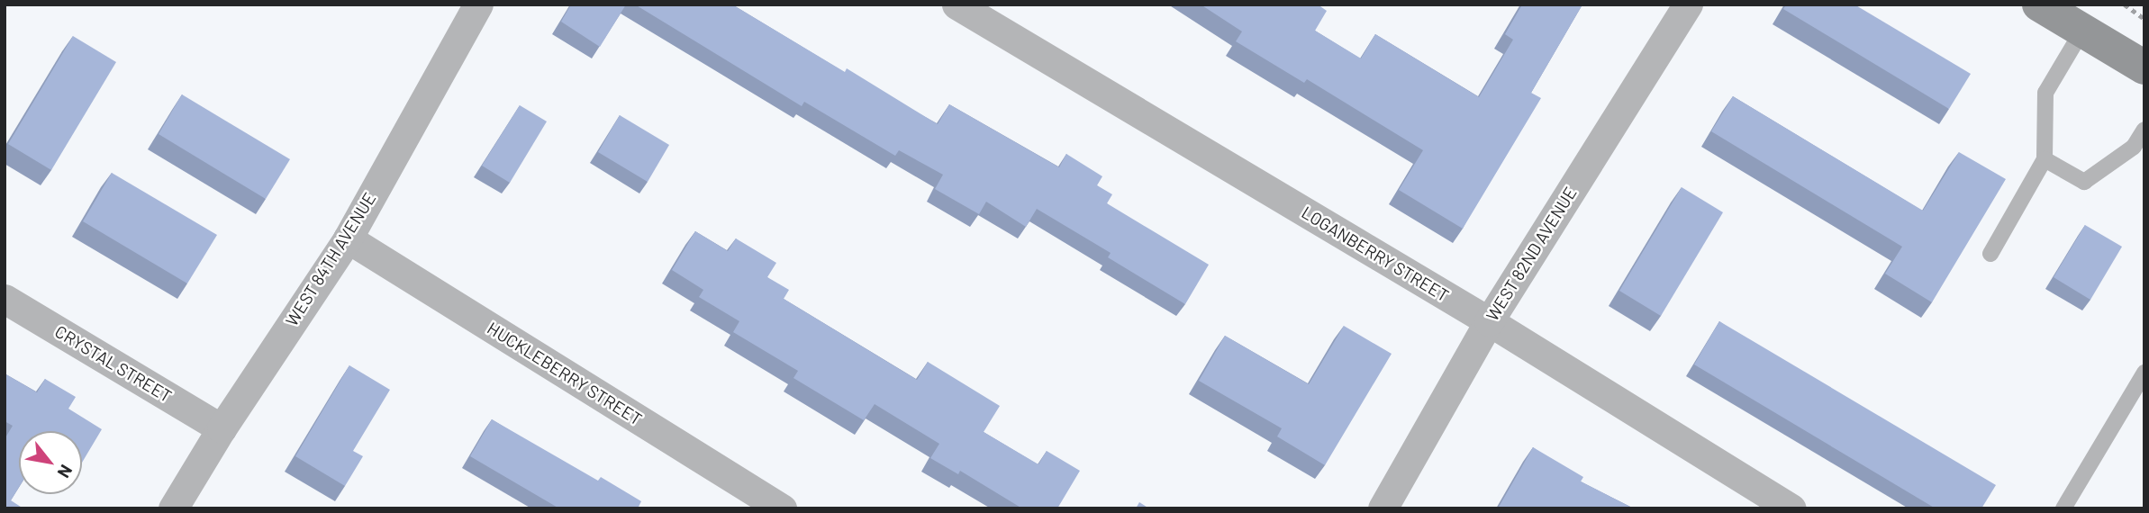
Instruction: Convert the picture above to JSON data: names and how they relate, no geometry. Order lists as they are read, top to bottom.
{
  "streets": {
    "street": [
      "LOGANBERRY STREET",
      "WEST 82ND AVENUE",
      "WEST 84TH AVENUE",
      "CRYSTAL STREET",
      "HUCKLEBERRY STREET"
    ]
  },
  "crossings": [
    ["LOGANBERRY STREET", "WEST 82ND AVENUE"],
    ["WEST 84TH AVENUE", "CRYSTAL STREET"],
    ["WEST 84TH AVENUE", "HUCKLEBERRY STREET"]
  ],
  "north": "bottom right"
}
